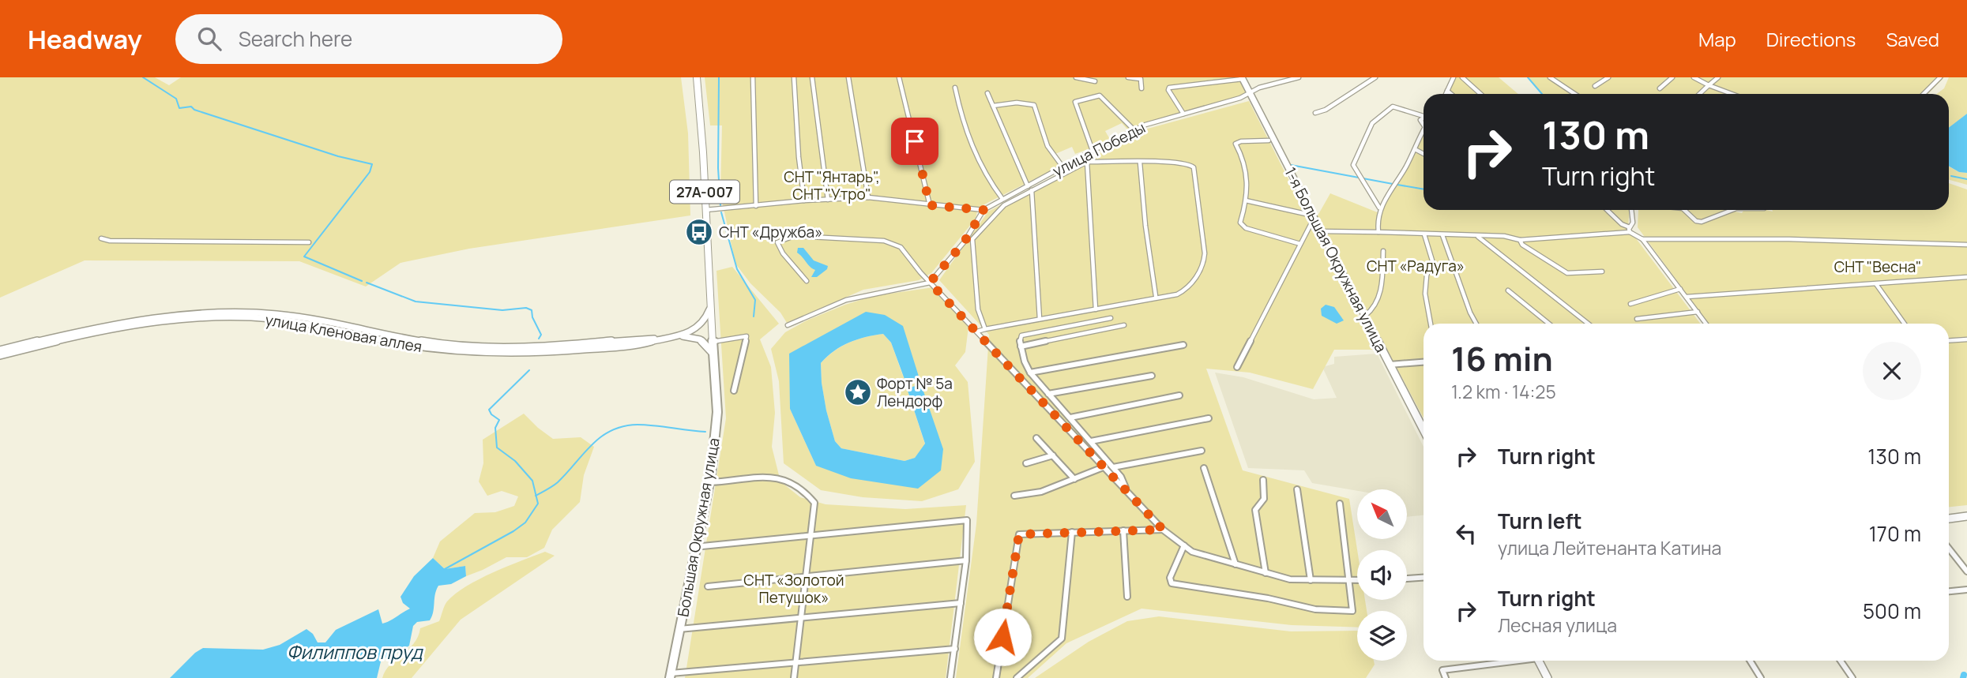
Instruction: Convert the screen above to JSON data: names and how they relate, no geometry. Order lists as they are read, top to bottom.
{
  "streets": {
    "highway": ["27А-007", "Большая Окружная улица"],
    "street": ["улица Победы", "1-я Большая Окружная улица", "улица Кленовая аллея"]
  },
  "crossings": [
    ["улица Победы", "1-я Большая Окружная улица"]
  ],
  "water": ["Филиппов пруд"],
  "parks": [
    "СНТ \"Янтарь\", СНТ \"Утро\"",
    "СНТ «Радуга»",
    "СНТ \"Весна\"",
    "СНТ «Золотой Петушок»"
  ],
  "places": {
    "bus stop": ["СНТ «Дружба»"],
    "place": ["Форт № 5а Лендорф"]
  },
  "north": "top left",
  "page": {
    "header": "Headway",
    "search": "Search here",
    "nav": ["Map", "Directions", "Saved"],
    "turn": ["130 m", "Turn right"],
    "heading": ["16 min", "1.2 km · 14:25"],
    "list": [
      {
        "name": "Turn right",
        "value": "130 m"
      },
      {
        "name": "Turn left",
        "note": "улица Лейтенанта Катина",
        "value": "170 m"
      },
      {
        "name": "Turn right",
        "note": "Лесная улица",
        "value": "500 m"
      }
    ]
  }
}
